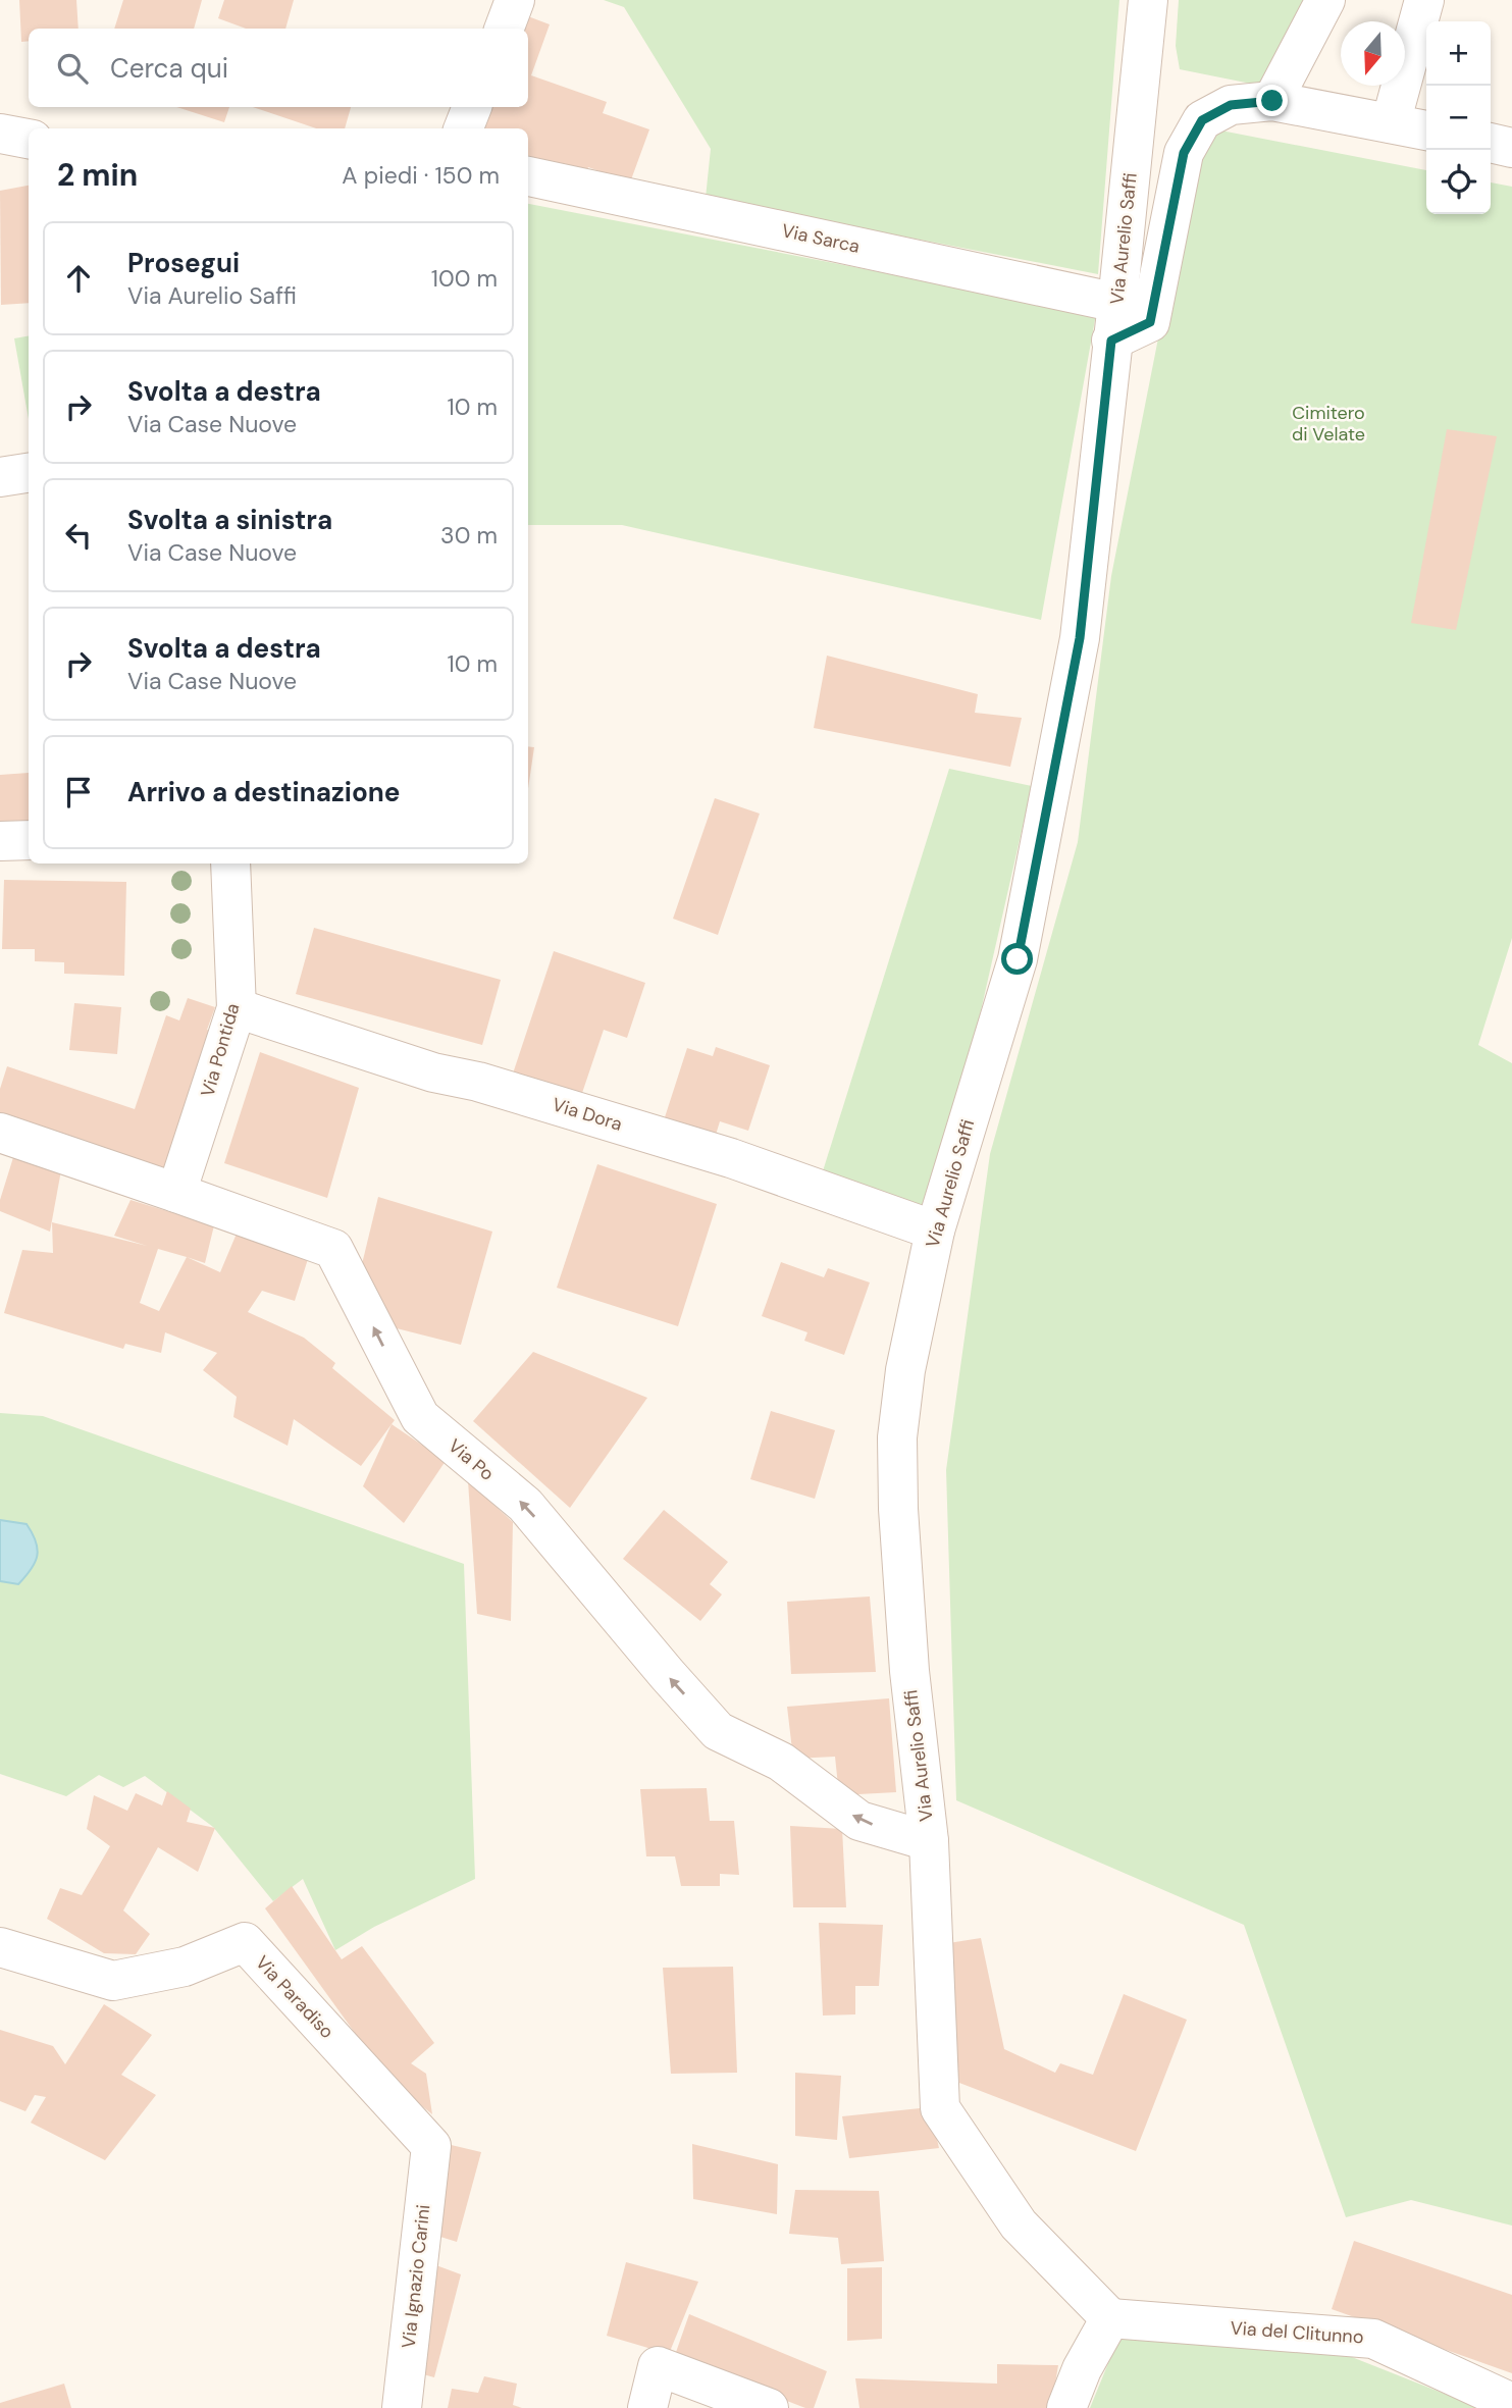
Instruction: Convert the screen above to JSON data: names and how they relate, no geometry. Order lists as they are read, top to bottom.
{
  "streets": {
    "street": [
      "Via Sarca",
      "Via Aurelio Saffi",
      "Via Pontida",
      "Via Dora",
      "Via Po",
      "Via Paradiso",
      "Via Ignazio Carini",
      "Via del Clitunno"
    ]
  },
  "crossings": [
    ["Via Sarca", "Via Aurelio Saffi"],
    ["Via Aurelio Saffi", "Via Dora"],
    ["Via Aurelio Saffi", "Via Po"],
    ["Via Aurelio Saffi", "Via del Clitunno"],
    ["Via Pontida", "Via Dora"],
    ["Via Pontida", "Via Po"],
    ["Via Paradiso", "Via Ignazio Carini"]
  ],
  "one_way": ["Via Po"],
  "parks": ["Cimitero di Velate"],
  "north": "bottom",
  "page": {
    "map_buttons": ["+", "−"],
    "search": "Cerca qui",
    "heading": ["2 min", "A piedi · 150 m"],
    "list": [
      ["Prosegui", "Via Aurelio Saffi", "100 m"],
      ["Svolta a destra", "Via Case Nuove", "10 m"],
      ["Svolta a sinistra", "Via Case Nuove", "30 m"],
      ["Svolta a destra", "Via Case Nuove", "10 m"],
      "Arrivo a destinazione"
    ]
  }
}
